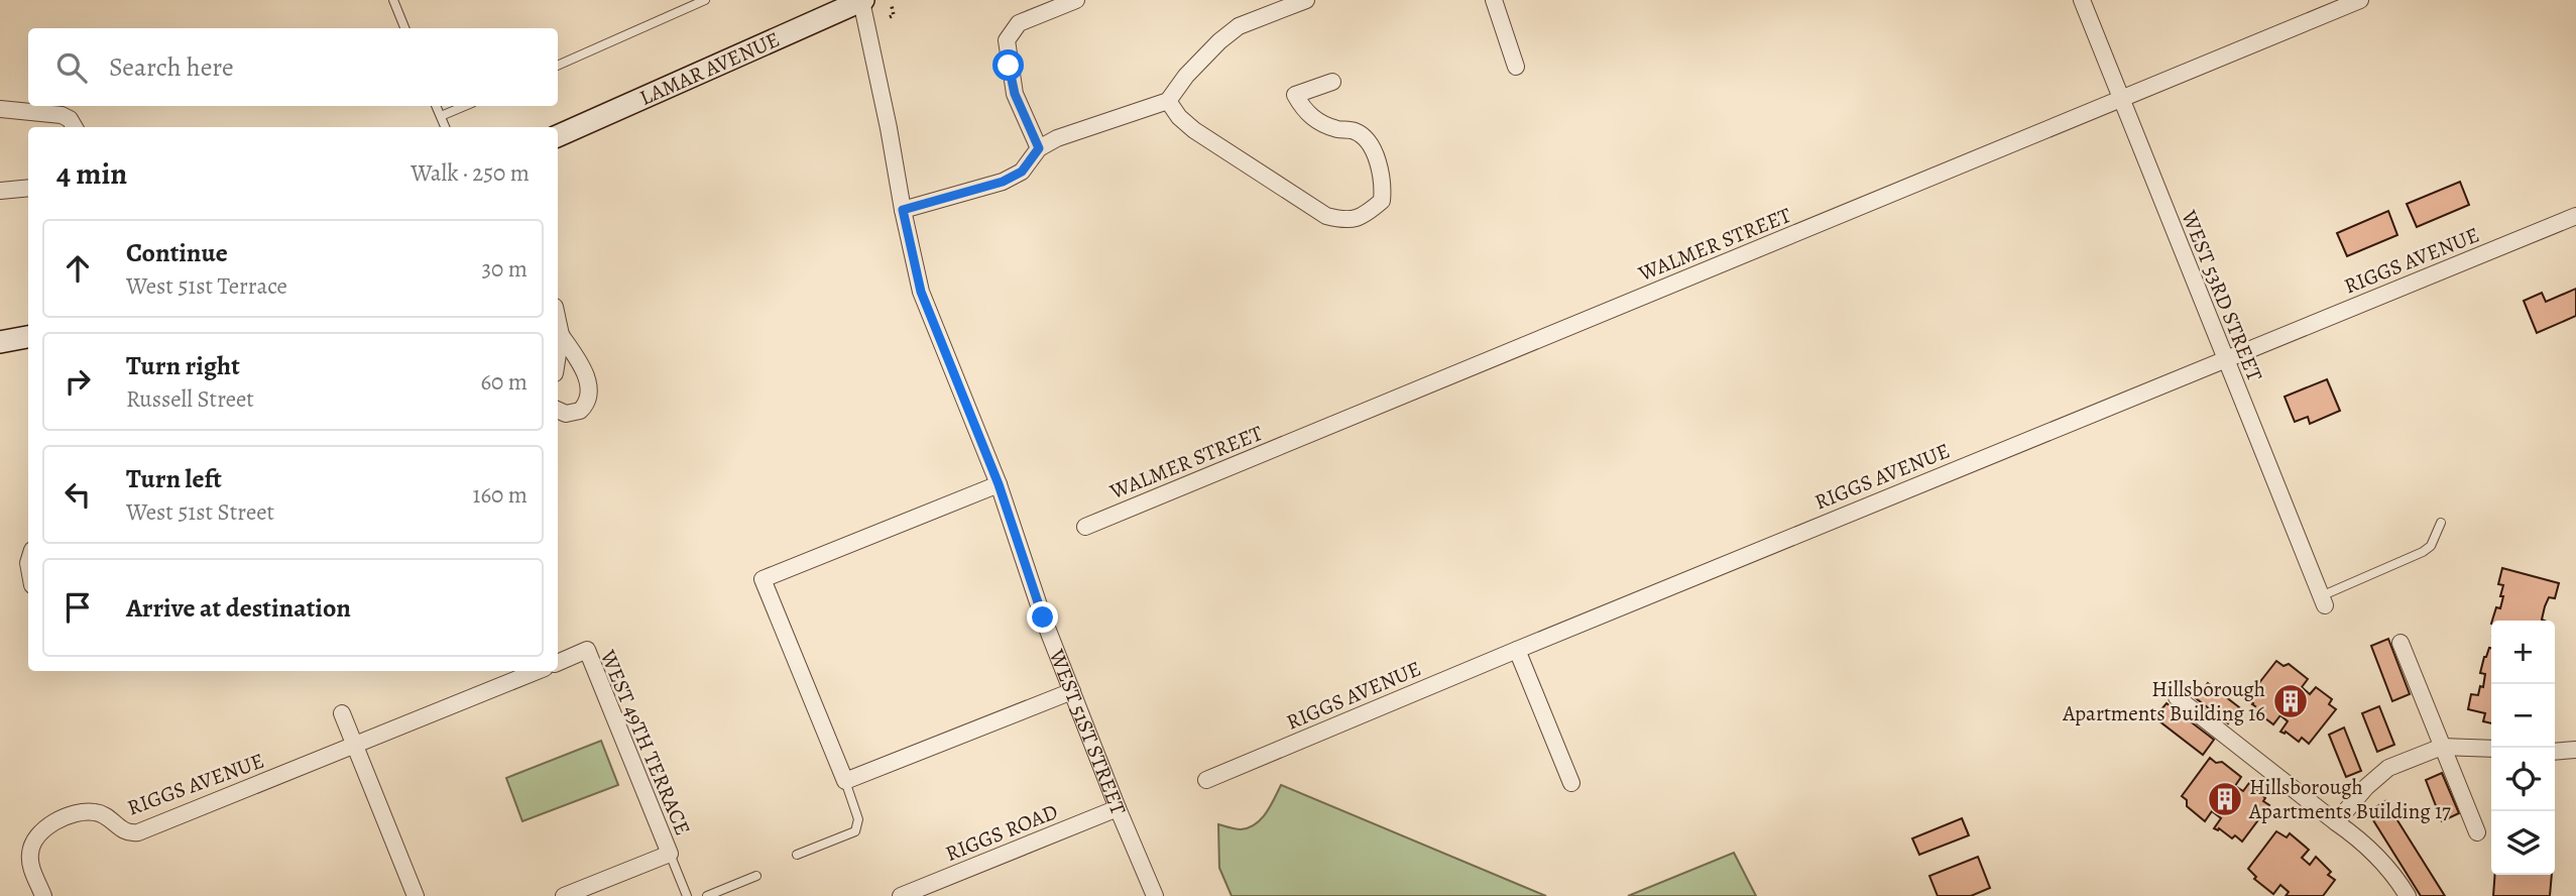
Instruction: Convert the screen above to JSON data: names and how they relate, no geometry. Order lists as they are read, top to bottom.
{
  "streets": {
    "street": [
      "LAMAR AVENUE",
      "WALMER STREET",
      "RIGGS AVENUE",
      "WEST 53RD STREET",
      "WEST 51ST STREET",
      "WEST 49TH TERRACE",
      "RIGGS ROAD"
    ]
  },
  "crossings": [
    ["LAMAR AVENUE", "WEST 51ST STREET"],
    ["WALMER STREET", "WEST 53RD STREET"],
    ["RIGGS AVENUE", "WEST 53RD STREET"],
    ["WEST 51ST STREET", "RIGGS ROAD"]
  ],
  "places": {
    "building": ["Hillsborough Apartments Building 16", "Hillsborough Apartments Building 17"]
  },
  "page": {
    "search": "Search here",
    "heading": ["4 min", "Walk · 250 m"],
    "list": [
      ["Continue", "West 51st Terrace", "30 m"],
      ["Turn right", "Russell Street", "60 m"],
      ["Turn left", "West 51st Street", "160 m"],
      "Arrive at destination"
    ],
    "map_buttons": ["+", "−"]
  }
}
